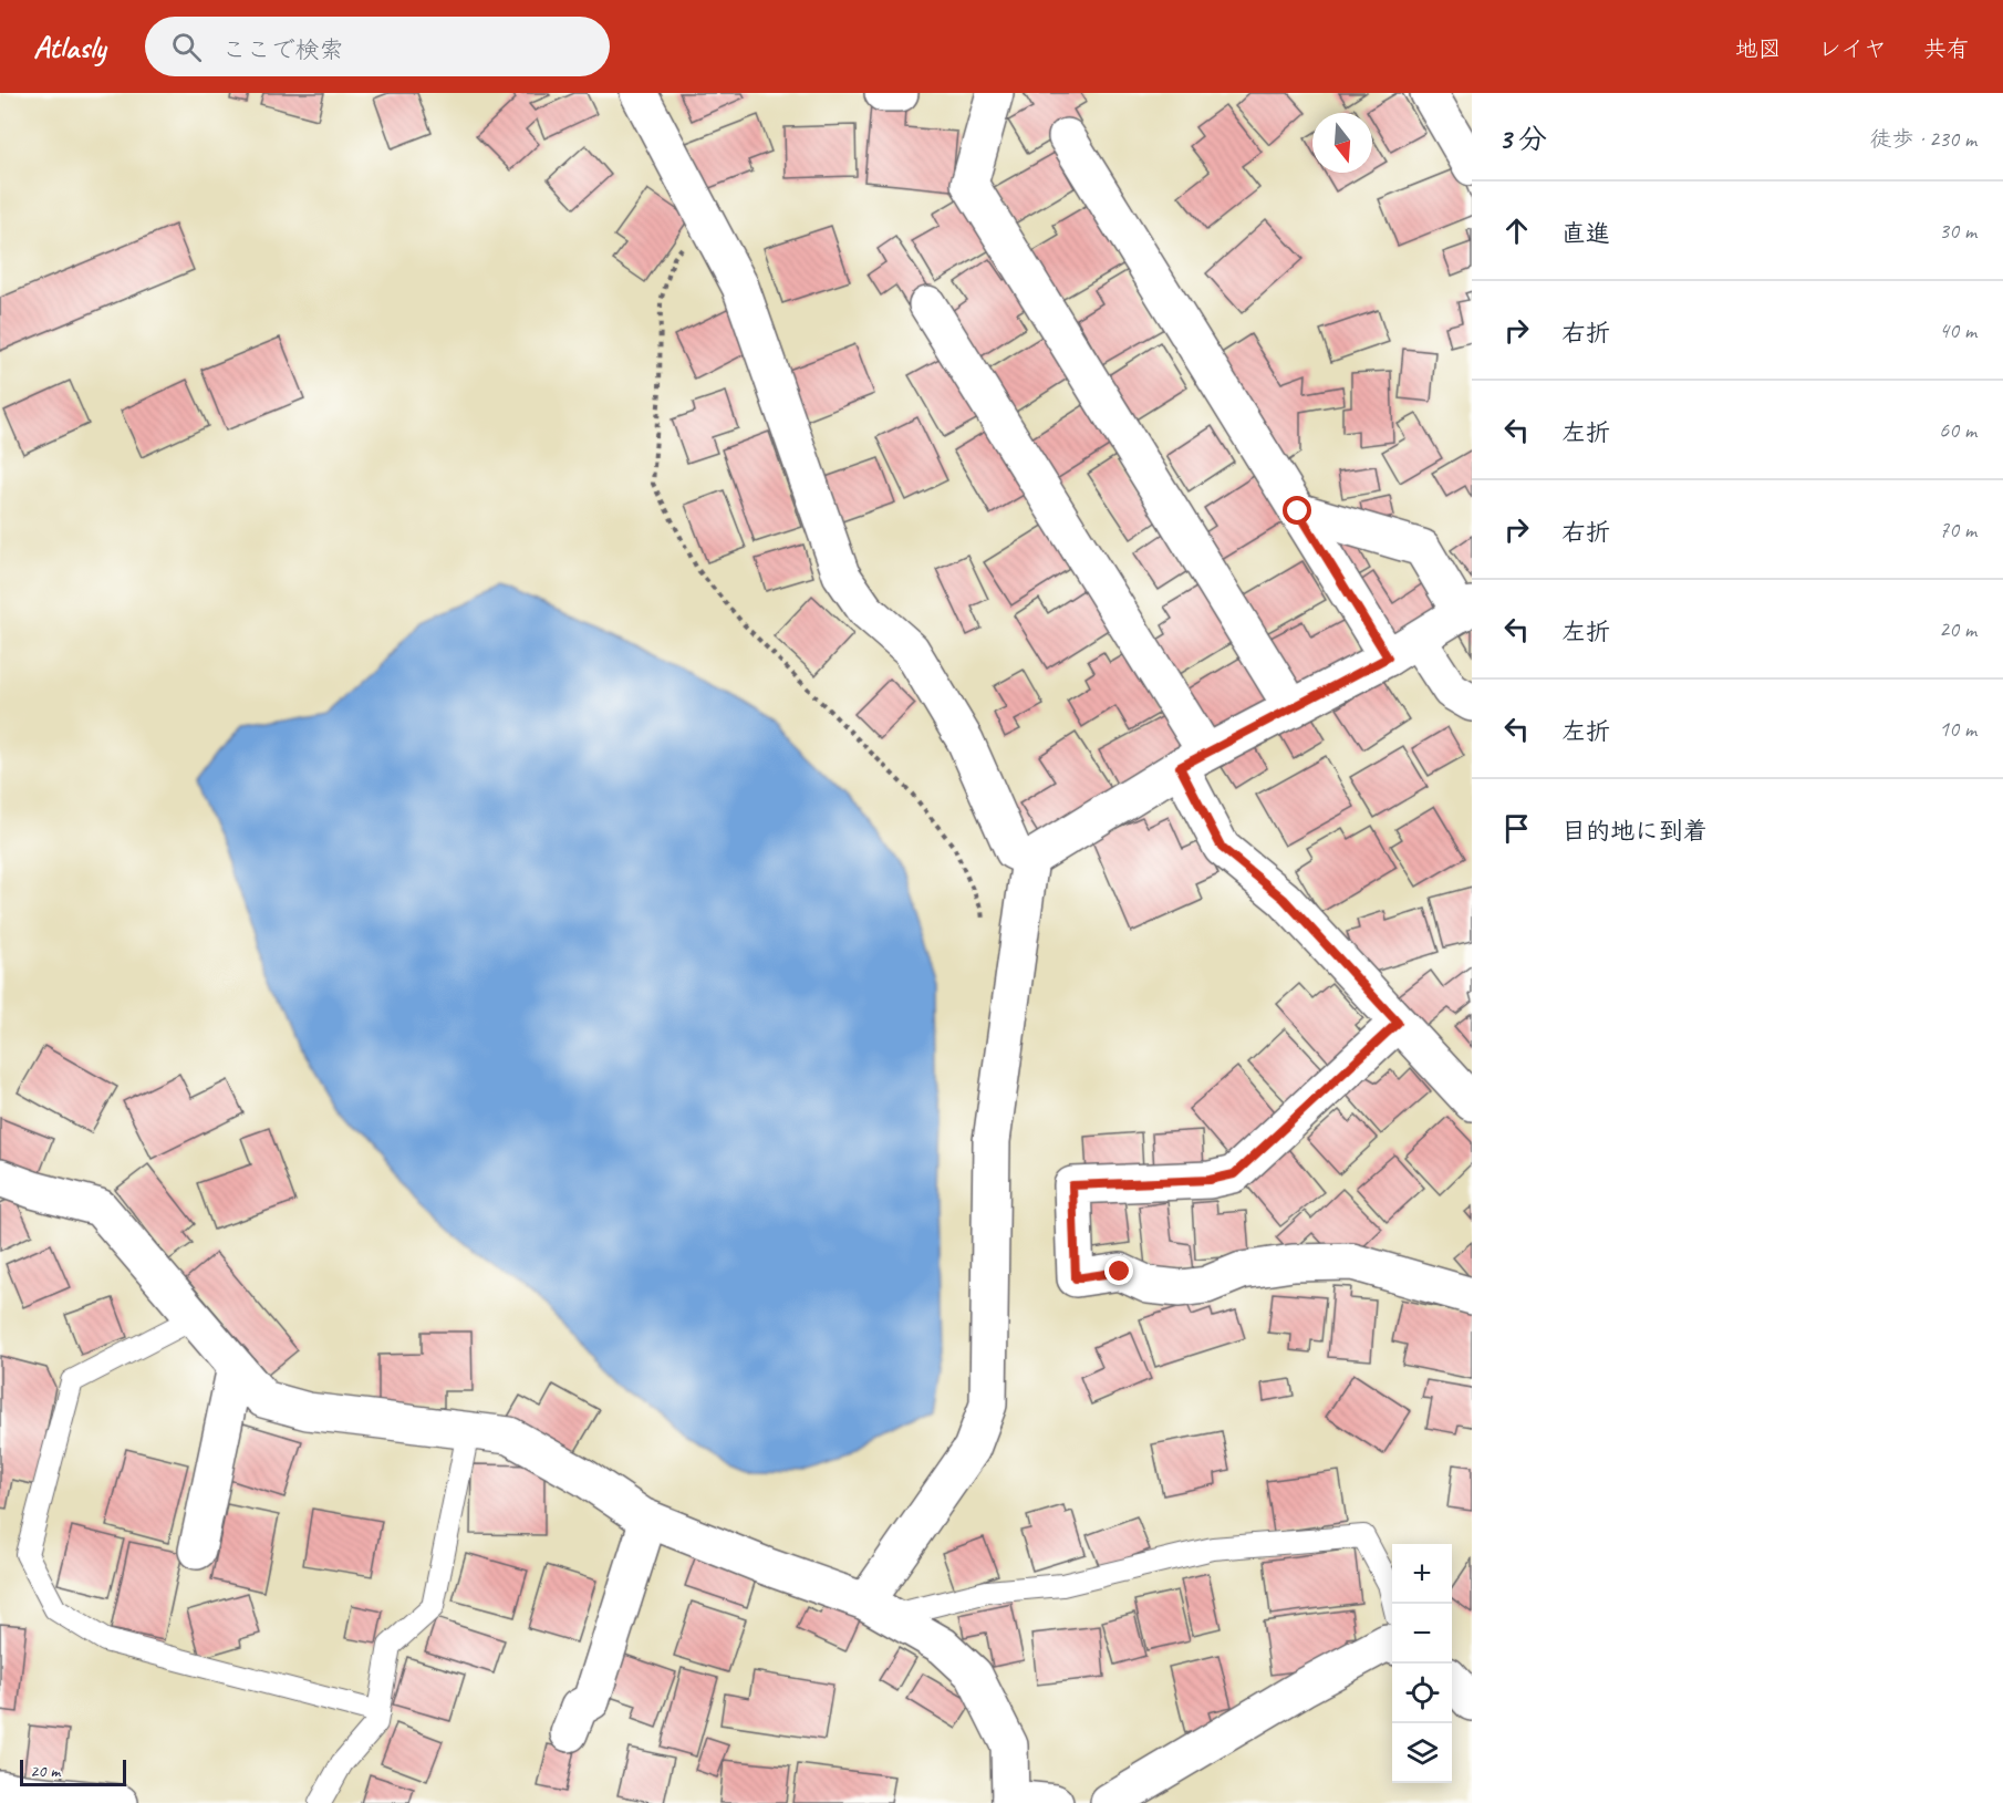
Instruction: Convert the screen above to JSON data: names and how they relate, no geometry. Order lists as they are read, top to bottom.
{
  "scale_bar": "20 m",
  "north": "bottom",
  "page": {
    "header": "Atlasly",
    "search": "ここで検索",
    "nav": ["地図", "レイヤ", "共有"],
    "heading": ["3 分", "徒歩 · 230 m"],
    "list": [
      ["直進", "30 m"],
      ["右折", "40 m"],
      ["左折", "60 m"],
      ["右折", "70 m"],
      ["左折", "20 m"],
      ["左折", "10 m"],
      "目的地に到着"
    ],
    "map_buttons": ["+", "−"],
    "scale": "20 m"
  }
}
